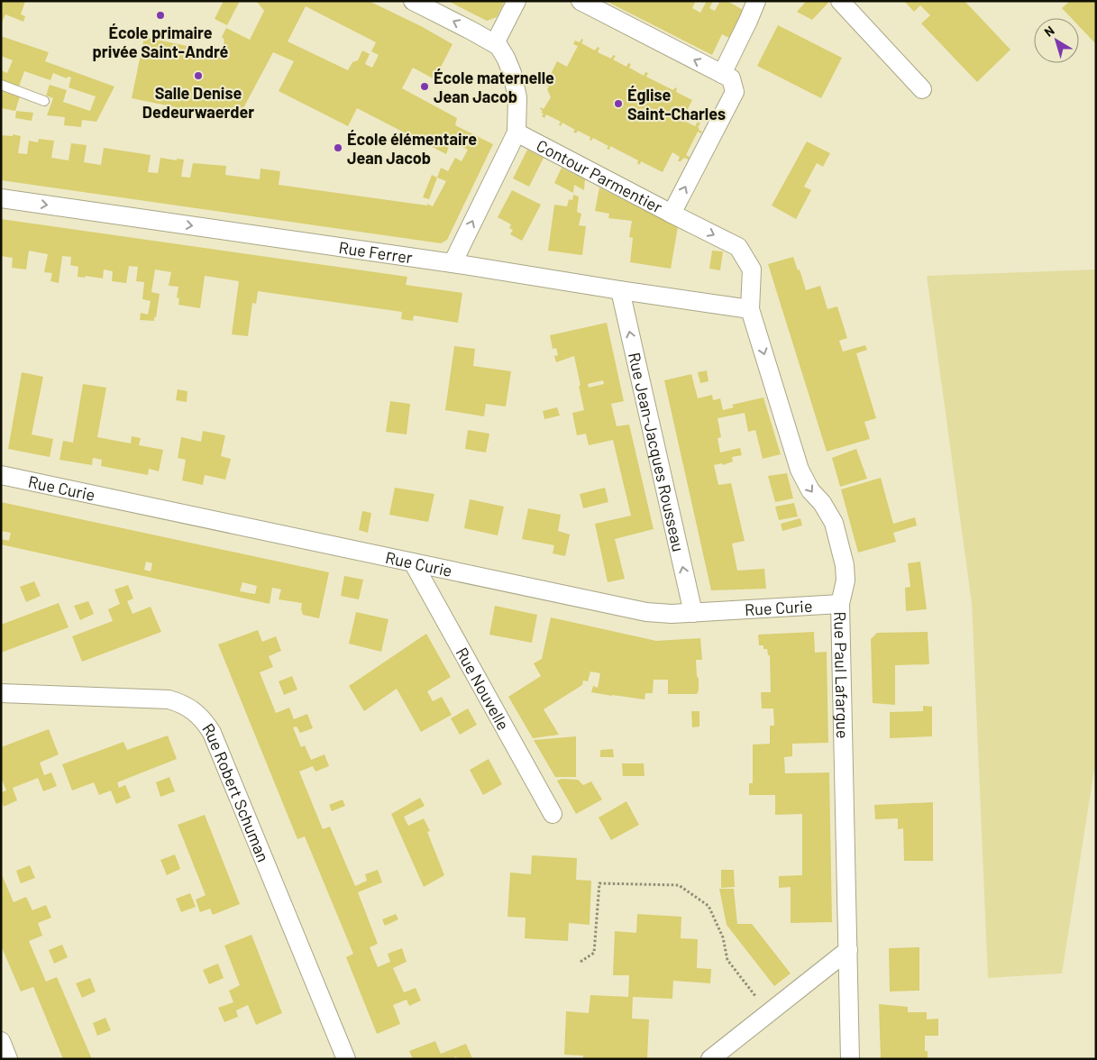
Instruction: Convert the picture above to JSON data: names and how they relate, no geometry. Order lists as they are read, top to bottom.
{
  "streets": {
    "street": [
      "Contour Parmentier",
      "Rue Ferrer",
      "Rue Jean-Jacques Rousseau",
      "Rue Curie",
      "Rue Paul Lafargue",
      "Rue Nouvelle",
      "Rue Robert Schuman"
    ]
  },
  "crossings": [
    ["Contour Parmentier", "Rue Ferrer"],
    ["Contour Parmentier", "Rue Paul Lafargue"],
    ["Rue Ferrer", "Rue Jean-Jacques Rousseau"],
    ["Rue Ferrer", "Rue Paul Lafargue"],
    ["Rue Jean-Jacques Rousseau", "Rue Curie"],
    ["Rue Curie", "Rue Paul Lafargue"],
    ["Rue Curie", "Rue Nouvelle"]
  ],
  "one_way": ["Rue Ferrer", "Rue Jean-Jacques Rousseau", "Rue Paul Lafargue"],
  "places": [
    "École primaire privée Saint-André",
    "Salle Denise Dedeurwaerder",
    "École maternelle Jean Jacob",
    "Église Saint-Charles",
    "École élémentaire Jean Jacob"
  ],
  "north": "top left"
}
